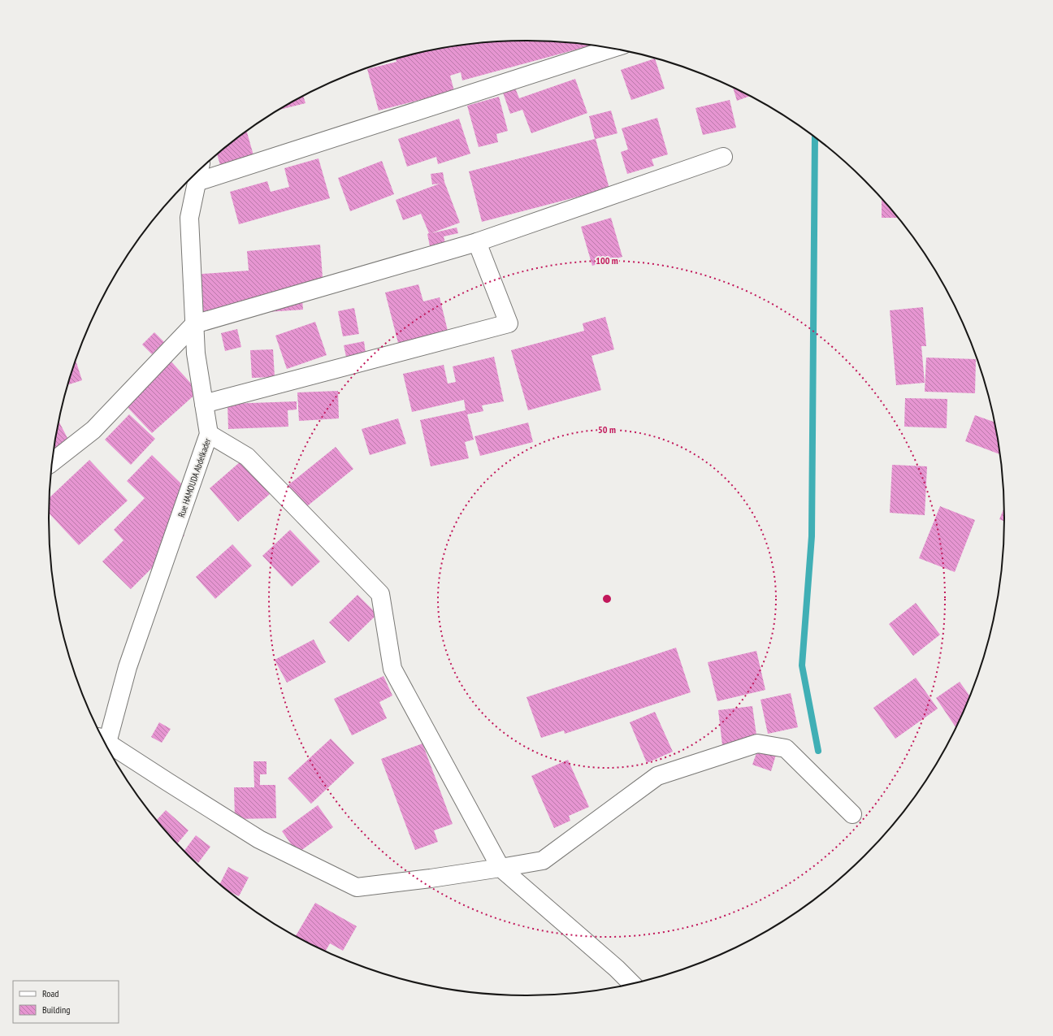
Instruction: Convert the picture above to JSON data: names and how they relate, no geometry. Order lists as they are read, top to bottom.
{
  "streets": {
    "street": ["Rue HAMOUDA Abdelkader"]
  },
  "legend": ["Road", "Building"],
  "rings": ["100 m", "50 m"]
}
